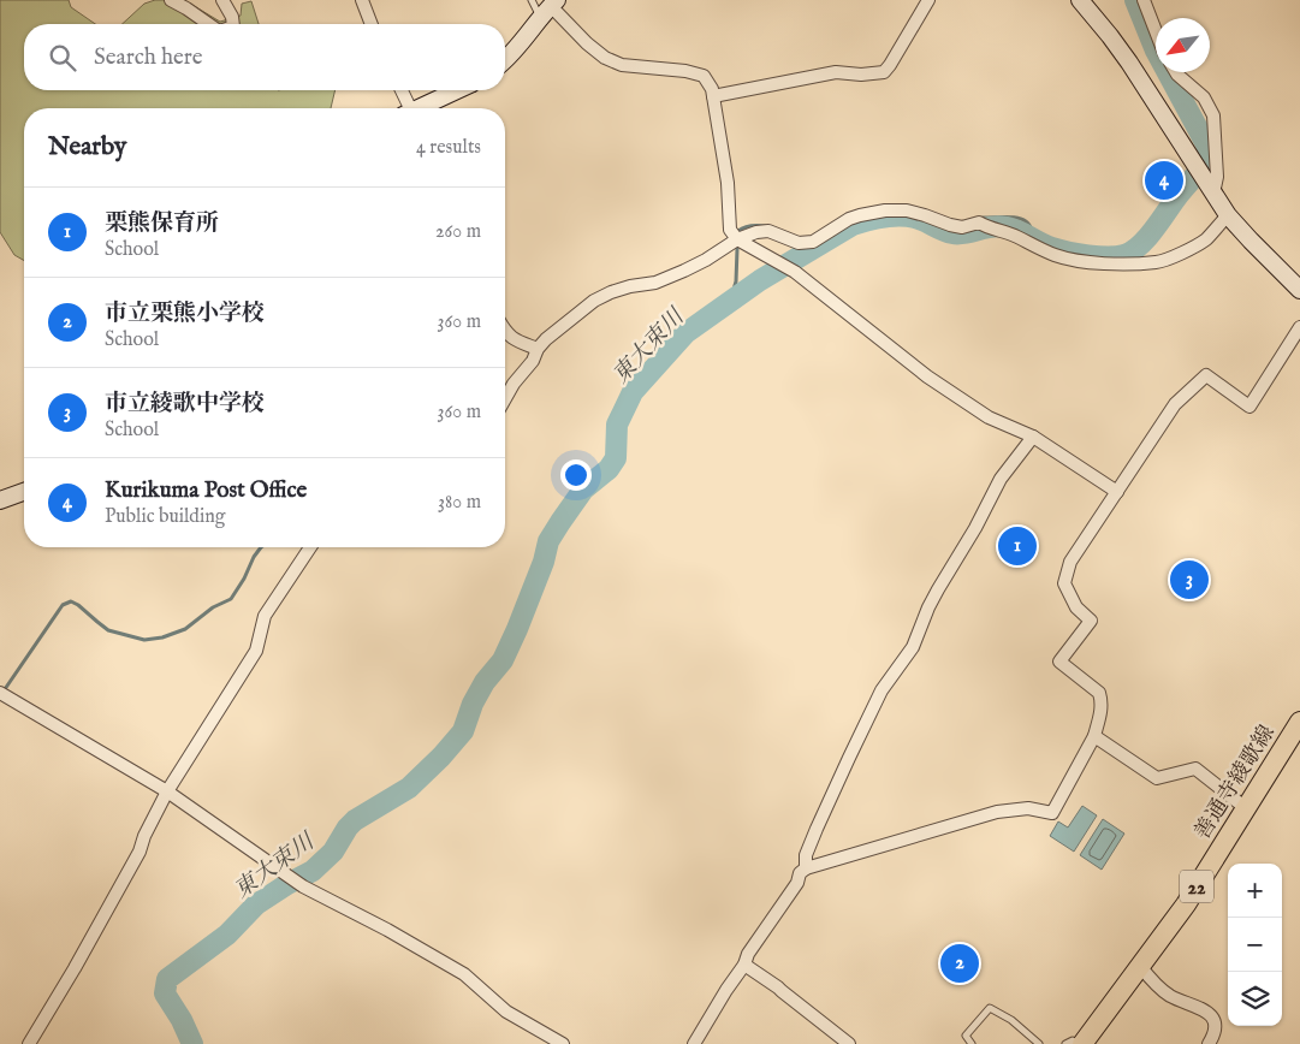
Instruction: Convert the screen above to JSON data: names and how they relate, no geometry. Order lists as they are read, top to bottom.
{
  "streets": {
    "main road": ["善通寺綾歌線", "22"]
  },
  "water": ["東大束川"],
  "north": "bottom left",
  "page": {
    "search": "Search here",
    "heading": ["Nearby", "4 results"],
    "pins": [
      "4",
      "1",
      "3",
      "2"
    ],
    "list": [
      {
        "mark": "1",
        "name": "栗熊保育所",
        "note": "School",
        "value": "260 m"
      },
      {
        "mark": "2",
        "name": "市立栗熊小学校",
        "note": "School",
        "value": "360 m"
      },
      {
        "mark": "3",
        "name": "市立綾歌中学校",
        "note": "School",
        "value": "360 m"
      },
      {
        "mark": "4",
        "name": "Kurikuma Post Office",
        "note": "Public building",
        "value": "380 m"
      }
    ],
    "map_buttons": ["+", "−"]
  }
}
